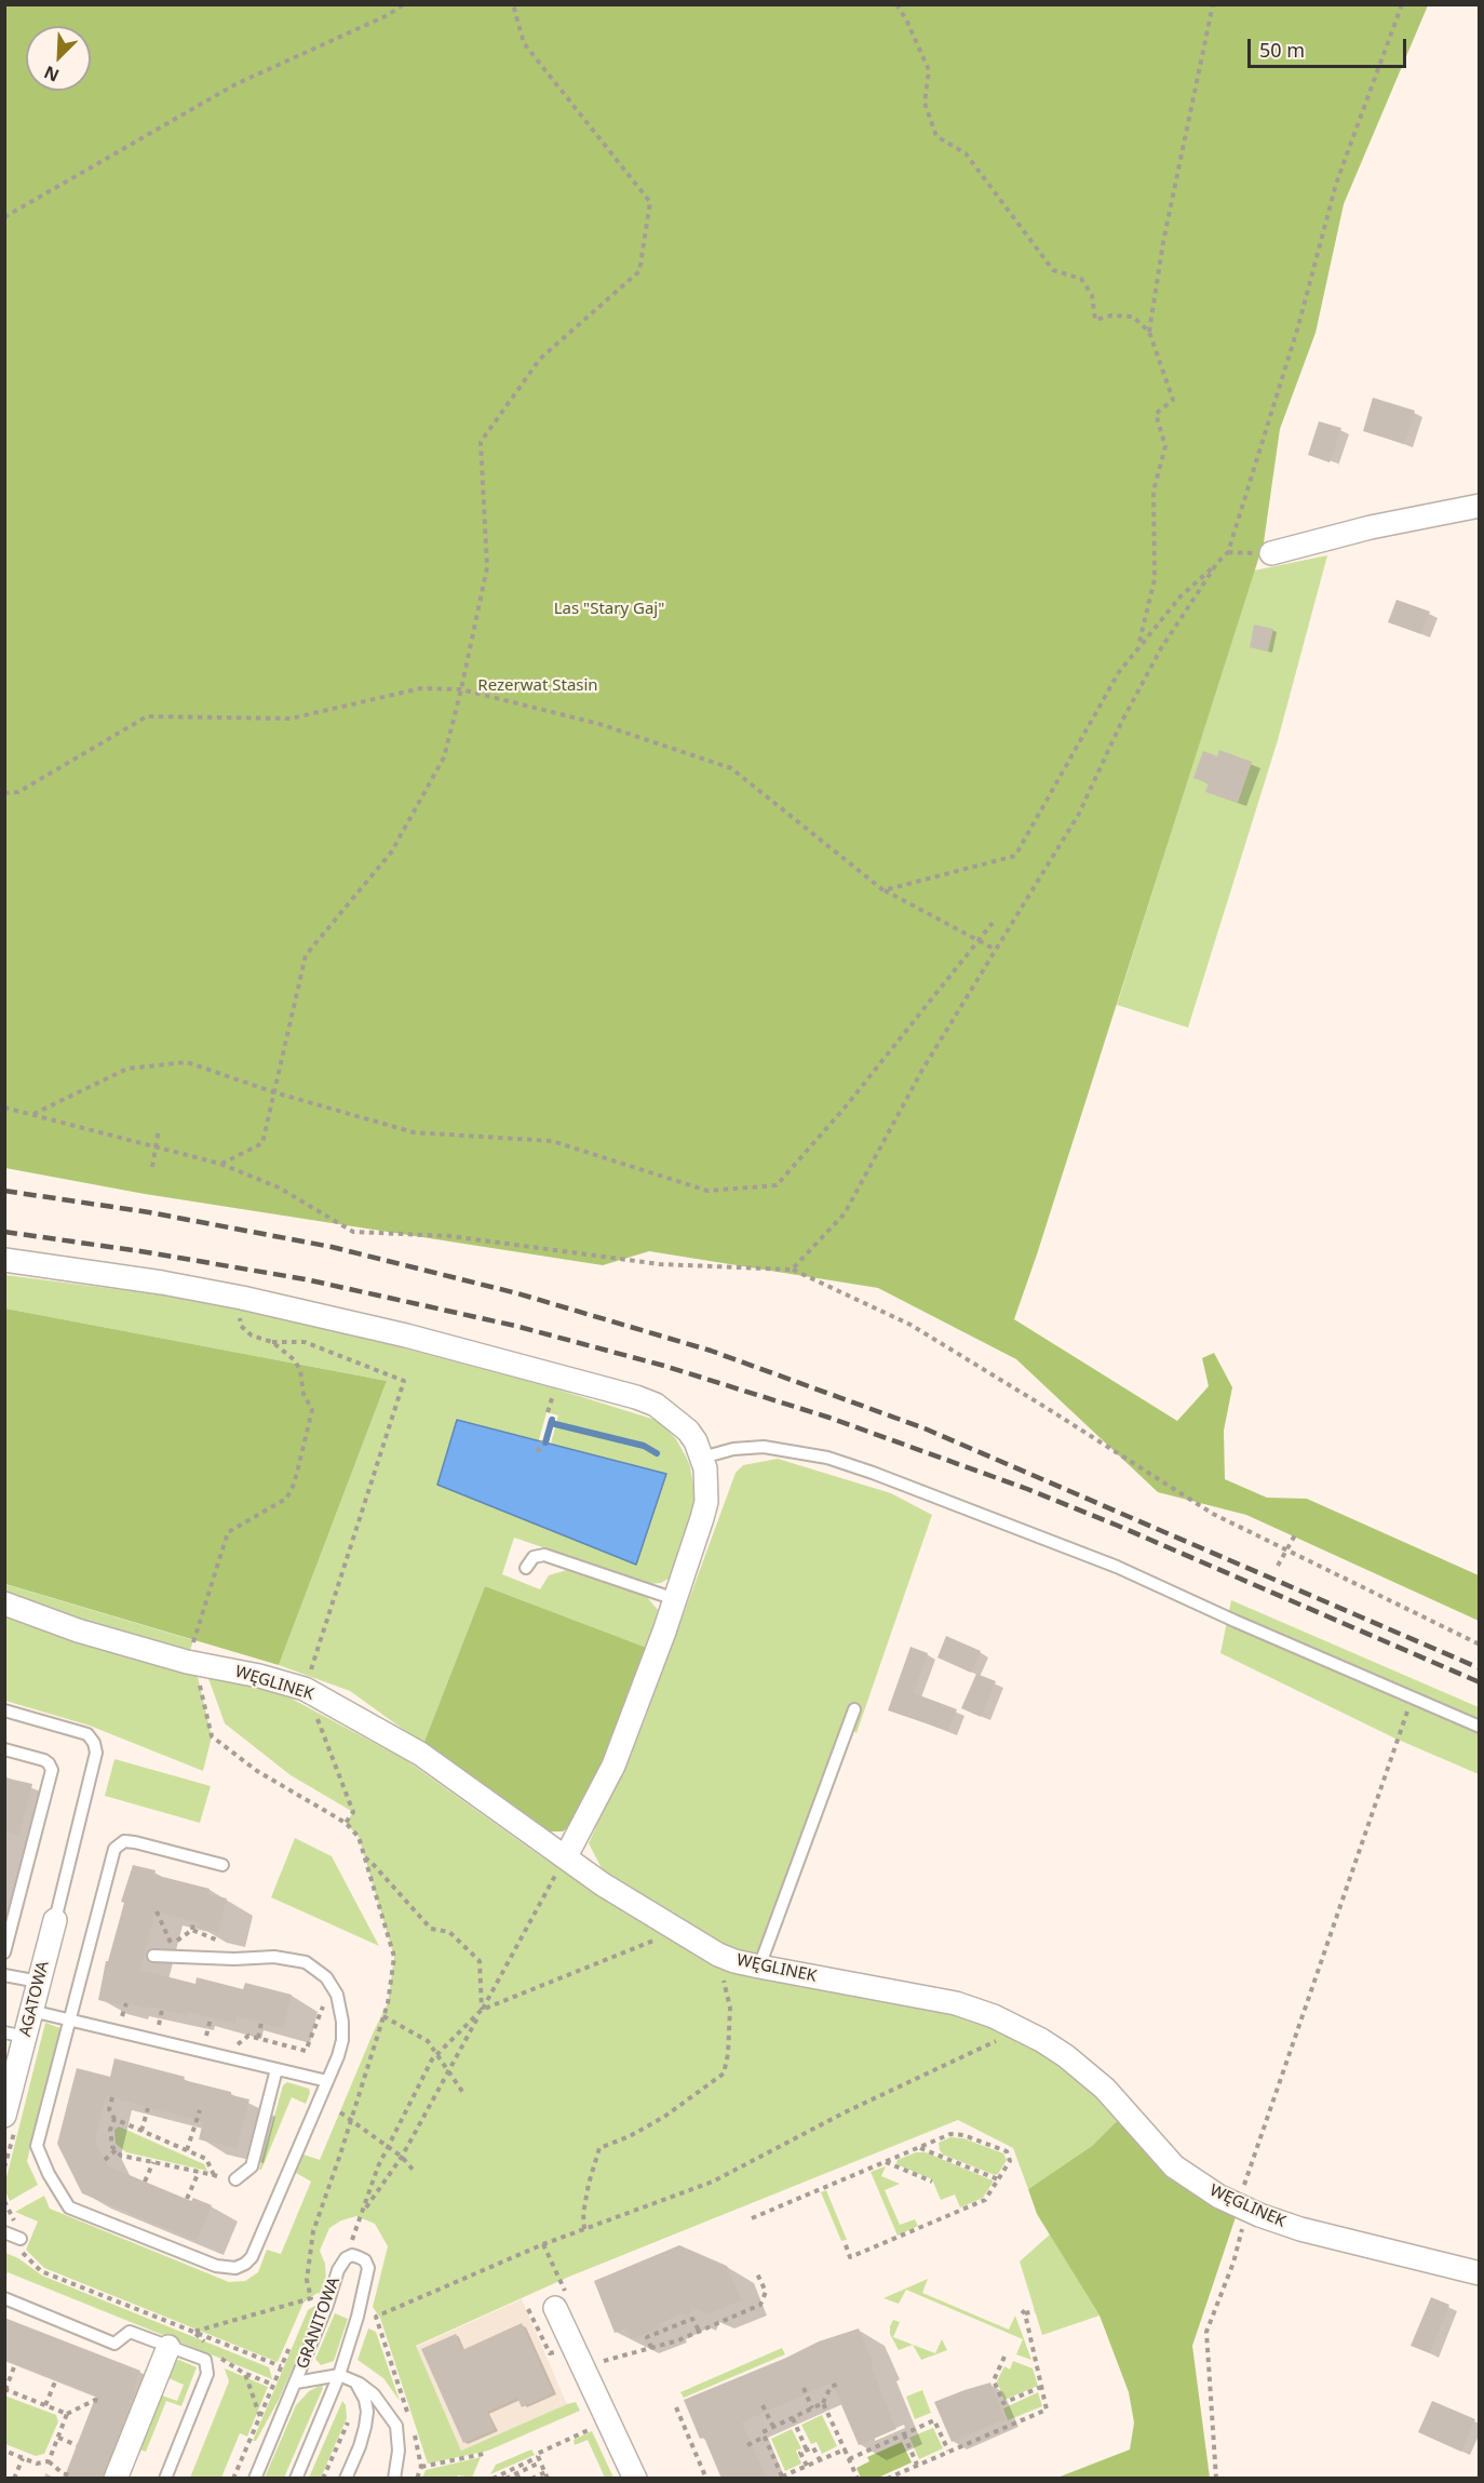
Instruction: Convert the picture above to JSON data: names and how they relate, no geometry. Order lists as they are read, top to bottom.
{
  "streets": {
    "street": ["WĘGLINEK", "AGATOWA"],
    "lane": ["GRANITOWA"]
  },
  "parks": ["Las \"Stary Gaj\"", "Rezerwat Stasin"],
  "scale_bar": "50 m",
  "north": "bottom left"
}
